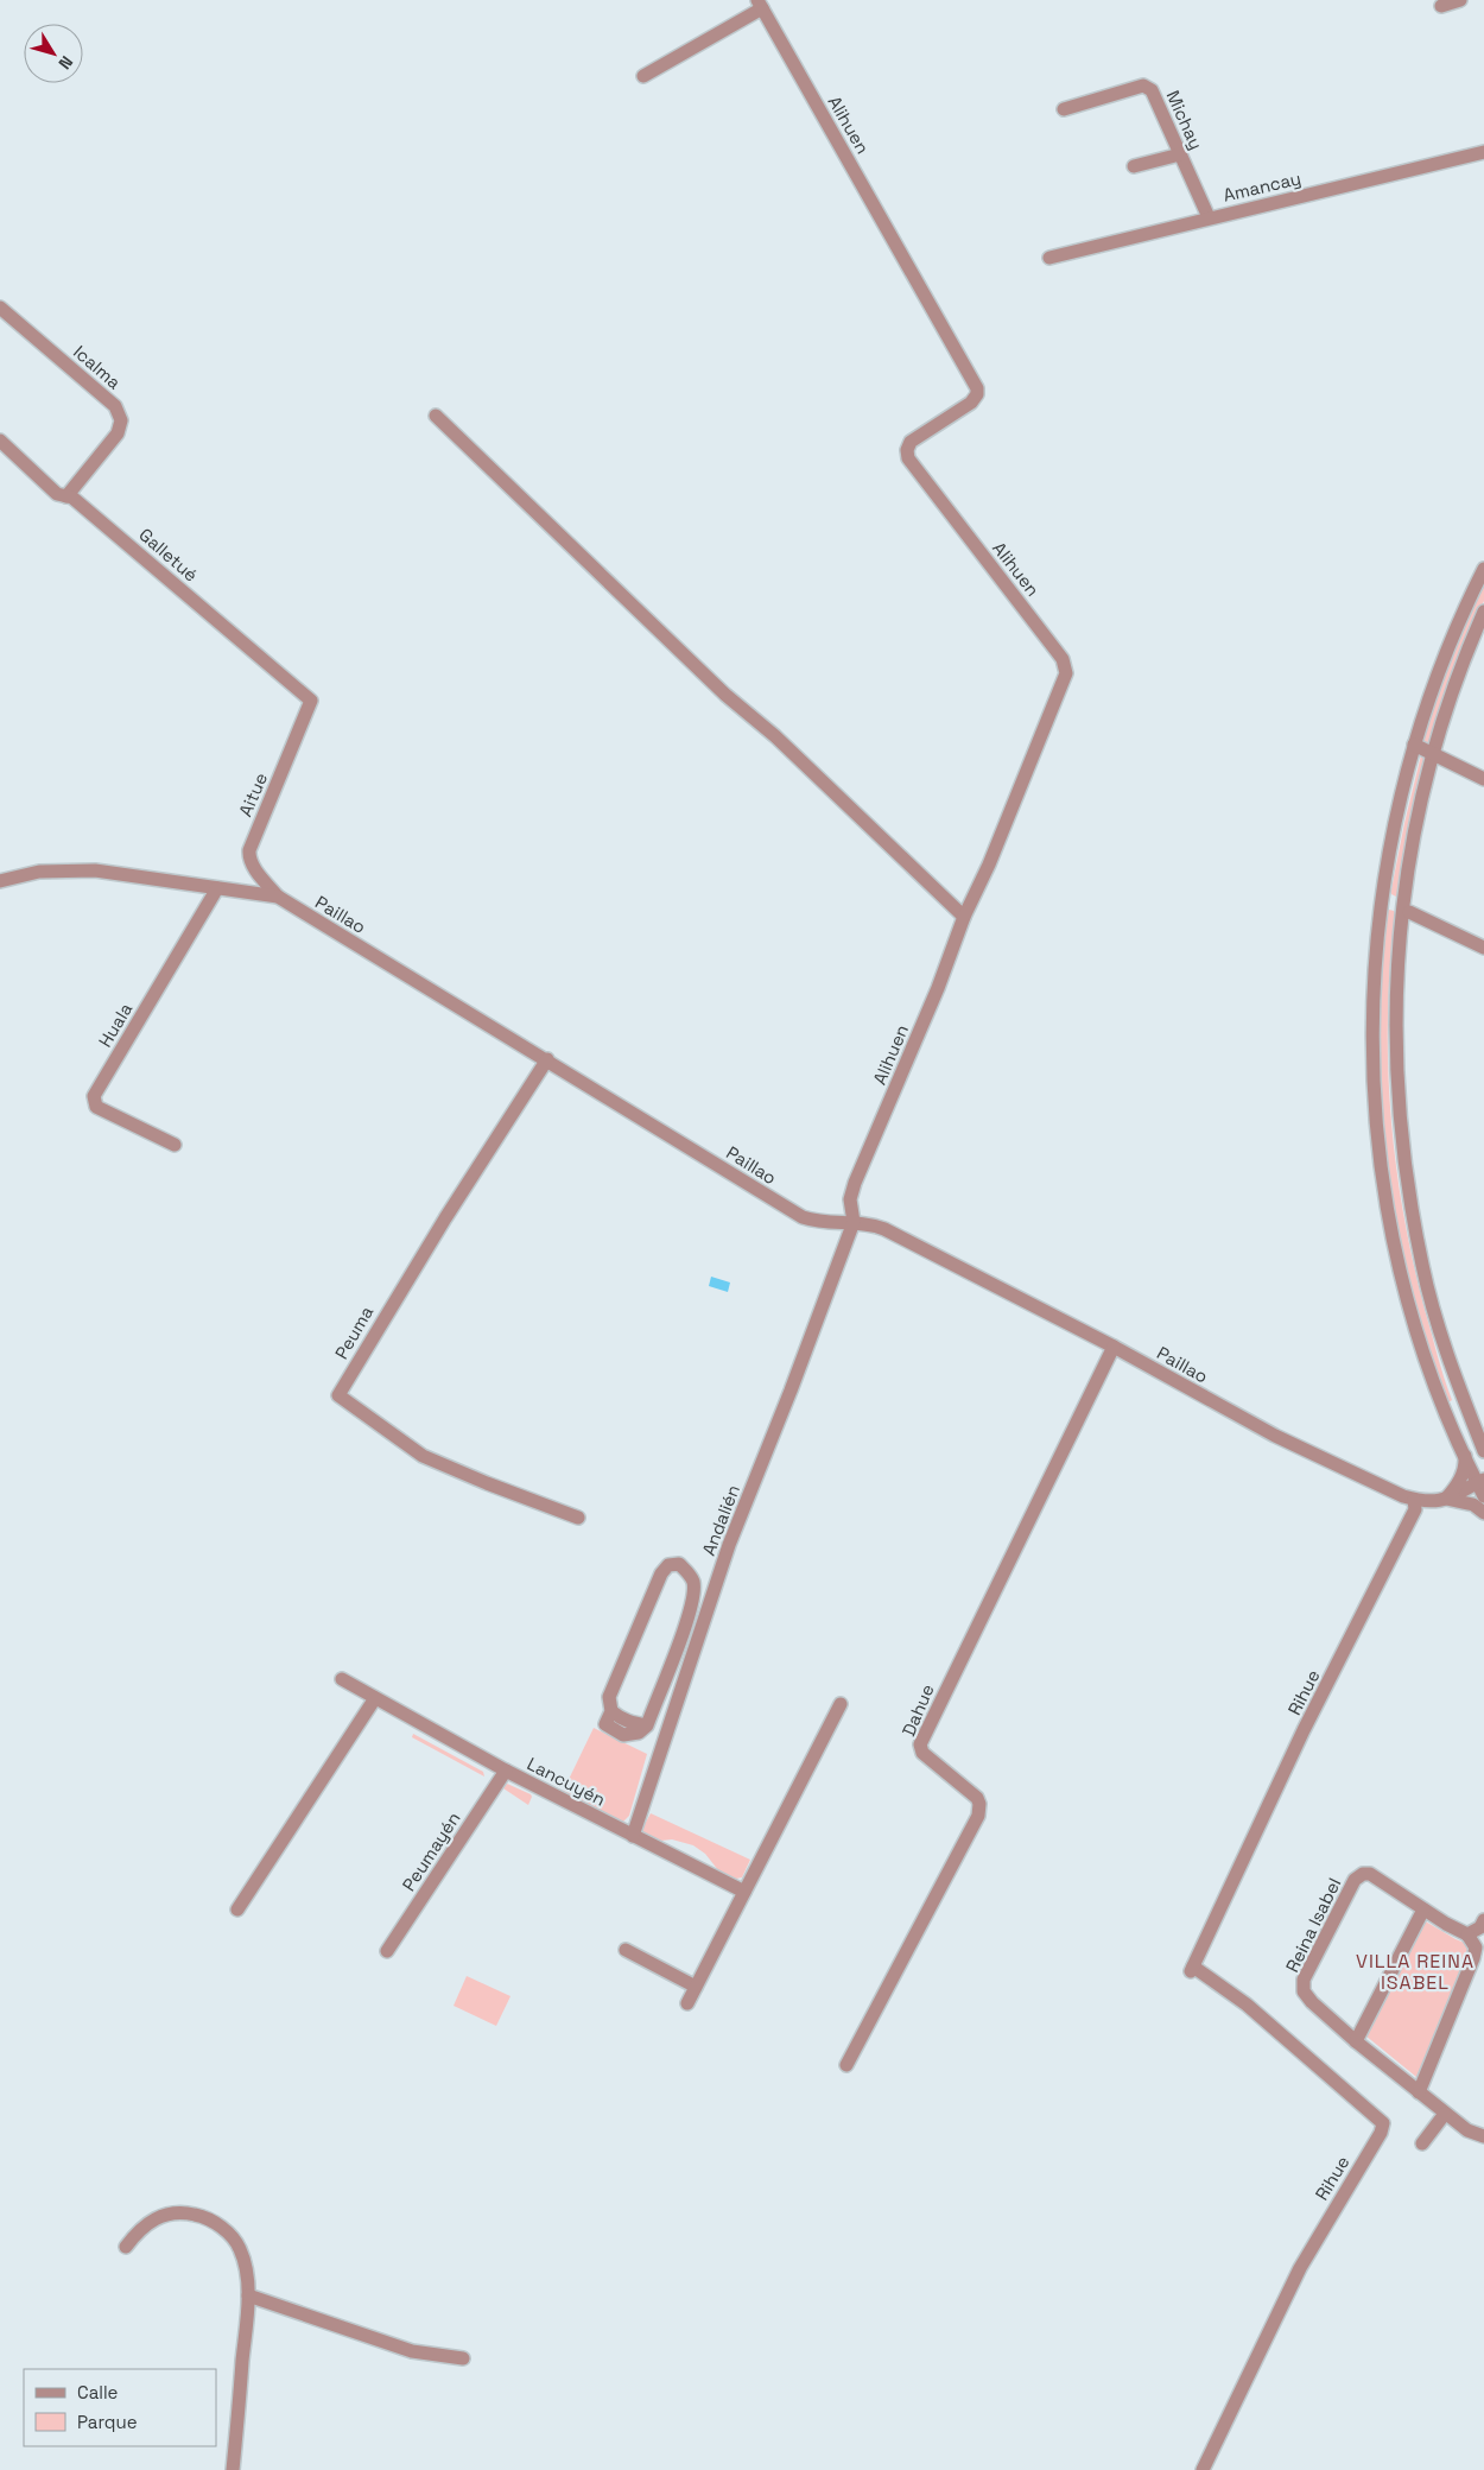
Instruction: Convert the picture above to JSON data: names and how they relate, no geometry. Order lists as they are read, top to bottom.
{
  "streets": {
    "street": [
      "Michay",
      "Alihuen",
      "Amancay",
      "Icalma",
      "Galletué",
      "Aitue",
      "Paillao",
      "Huala",
      "Peuma",
      "Andalién",
      "Rihue",
      "Dahue",
      "Lancuyén",
      "Peumayén",
      "Reina Isabel"
    ]
  },
  "crossings": [
    ["Michay", "Amancay"],
    ["Alihuen", "Paillao"],
    ["Alihuen", "Andalién"],
    ["Icalma", "Galletué"],
    ["Galletué", "Aitue"],
    ["Aitue", "Paillao"],
    ["Paillao", "Huala"],
    ["Paillao", "Peuma"],
    ["Paillao", "Andalién"],
    ["Paillao", "Rihue"],
    ["Paillao", "Dahue"],
    ["Andalién", "Lancuyén"],
    ["Lancuyén", "Peumayén"]
  ],
  "districts": ["VILLA REINA ISABEL"],
  "legend": ["Calle", "Parque"],
  "north": "bottom right"
}
